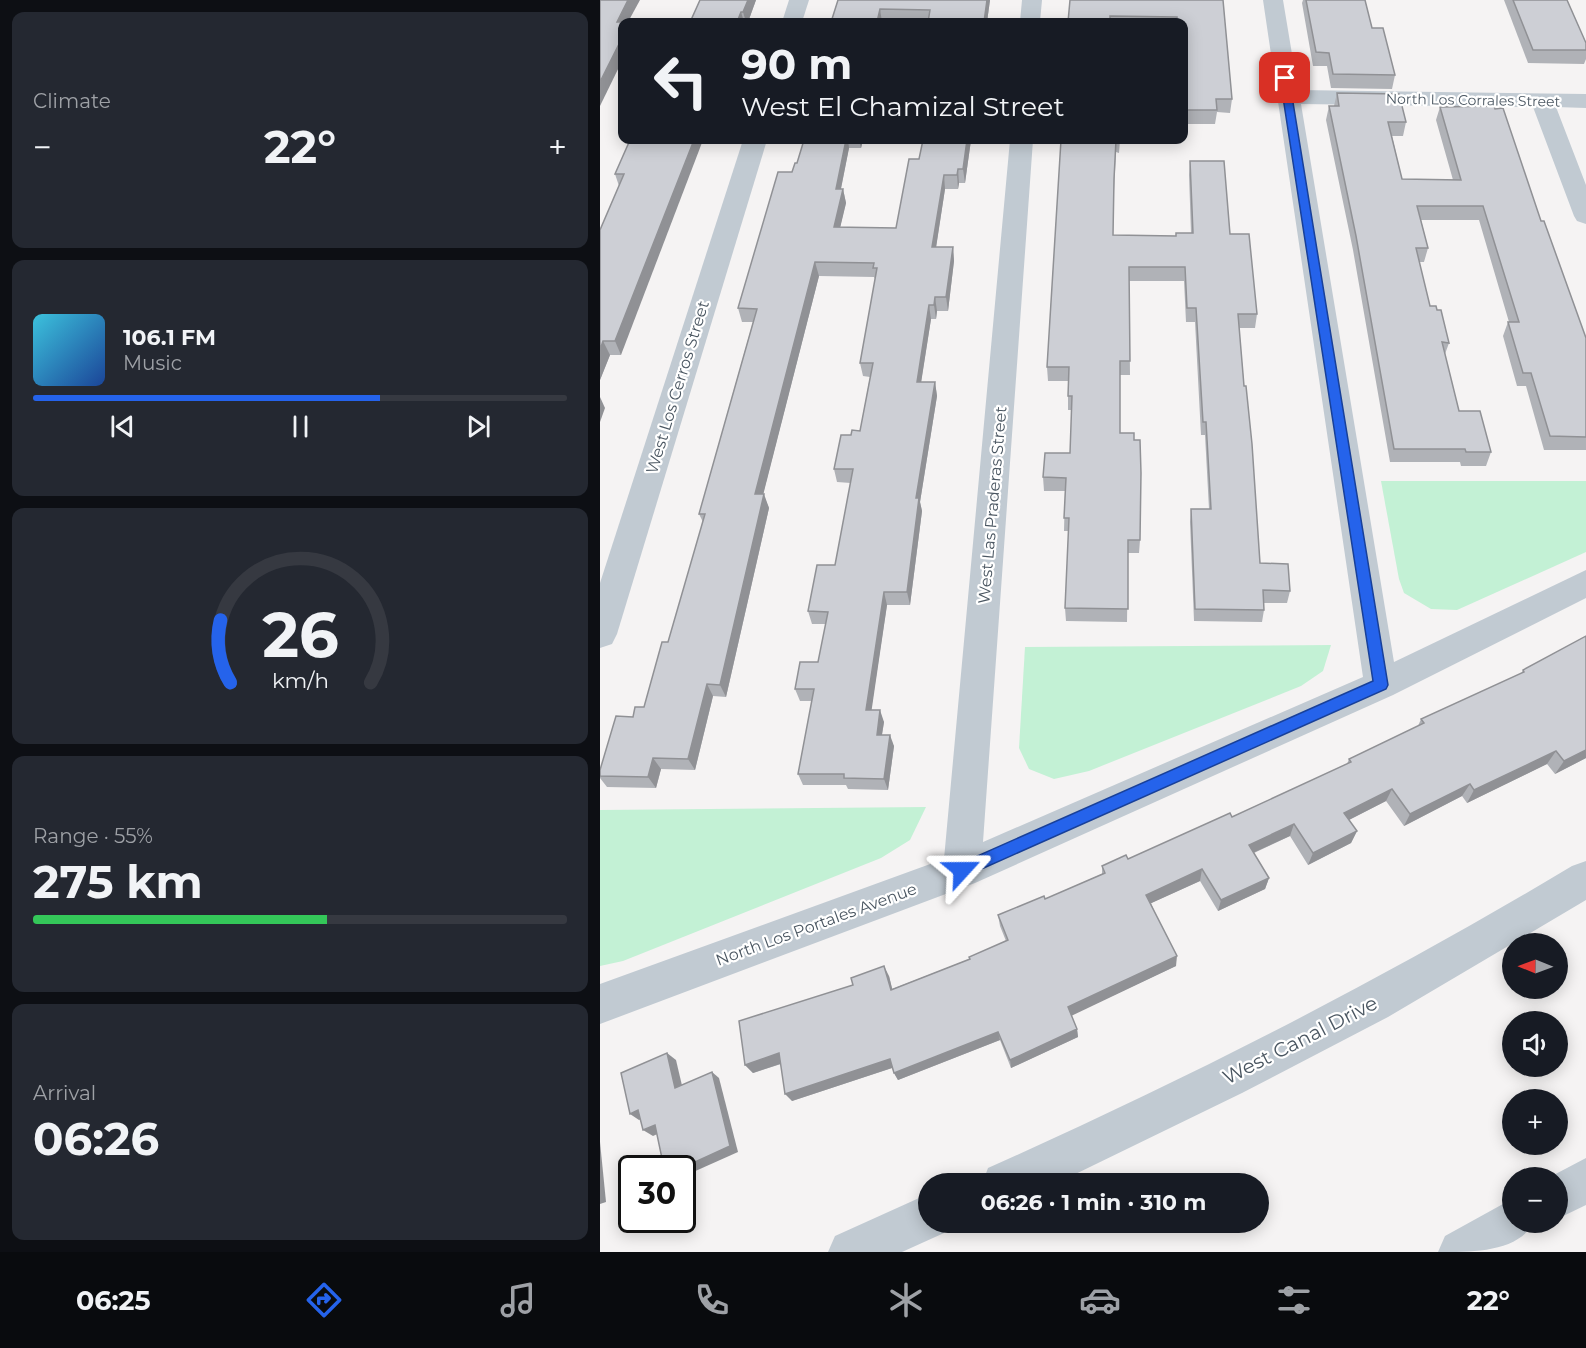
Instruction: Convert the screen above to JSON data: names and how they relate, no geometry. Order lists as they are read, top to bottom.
{
  "streets": {
    "street": [
      "North Los Corrales Street",
      "West Los Cerros Street",
      "West Las Praderas Street",
      "North Los Portales Avenue",
      "West Canal Drive"
    ]
  },
  "crossings": [
    ["West Las Praderas Street", "North Los Portales Avenue"]
  ],
  "north": "left",
  "page": {
    "tile": [
      "Climate",
      ["Range · 55%", "275 km"],
      ["Arrival", "06:26"]
    ],
    "turn": ["90 m", "West El Chamizal Street"],
    "heat": ["−", "22°", "+"],
    "song": ["106.1 FM", "Music"],
    "map_buttons": ["+", "−"],
    "limit": "30",
    "trip": "06:26 · 1 min · 310 m",
    "tabs": ["06:25", "22°"],
    "gauge": ["26", "km/h"]
  }
}
